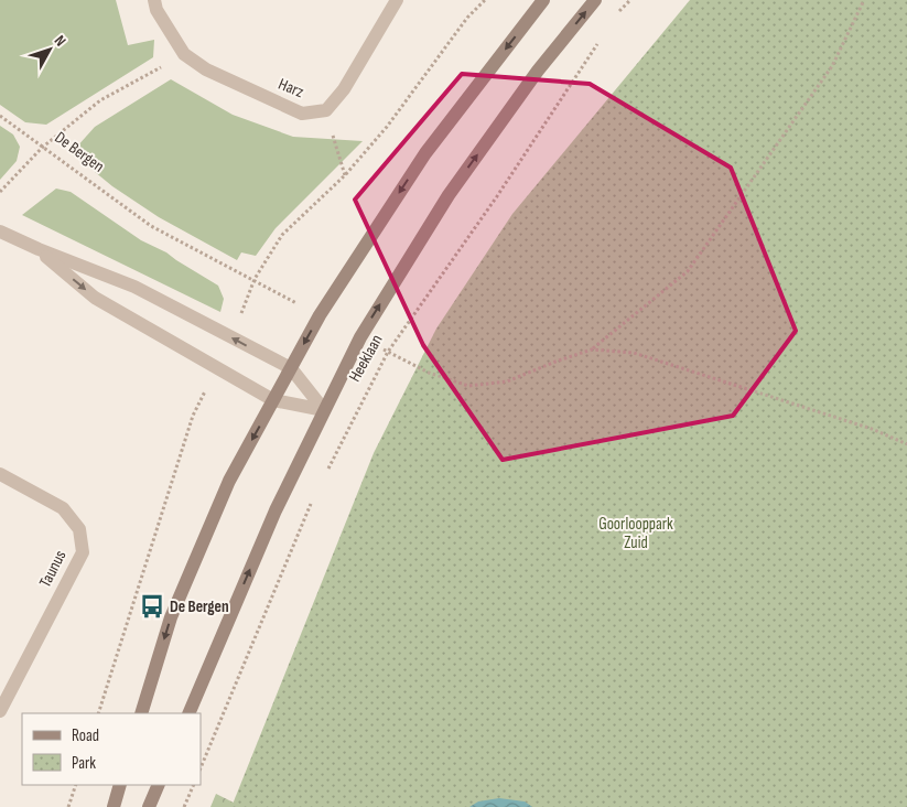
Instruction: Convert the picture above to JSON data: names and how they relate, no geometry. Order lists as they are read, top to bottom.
{
  "streets": {
    "main road": ["Heeklaan"],
    "street": ["Harz", "Taunus"],
    "path": ["De Bergen"]
  },
  "parks": ["Goorlooppark Zuid"],
  "places": {
    "bus stop": ["De Bergen"]
  },
  "legend": ["Road", "Park"],
  "north": "top right"
}
